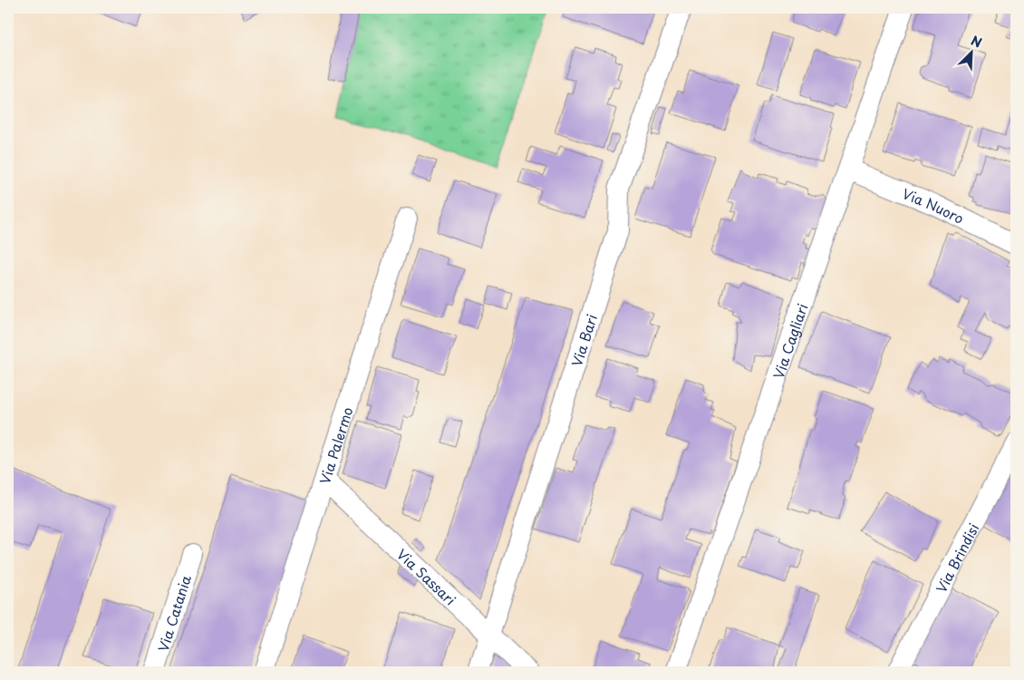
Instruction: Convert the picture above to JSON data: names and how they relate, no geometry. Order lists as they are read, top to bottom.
{
  "streets": {
    "street": [
      "Via Nuoro",
      "Via Bari",
      "Via Cagliari",
      "Via Palermo",
      "Via Brindisi",
      "Via Sassari",
      "Via Catania"
    ]
  },
  "crossings": [
    ["Via Nuoro", "Via Cagliari"],
    ["Via Bari", "Via Sassari"],
    ["Via Palermo", "Via Sassari"]
  ],
  "north": "top right"
}
